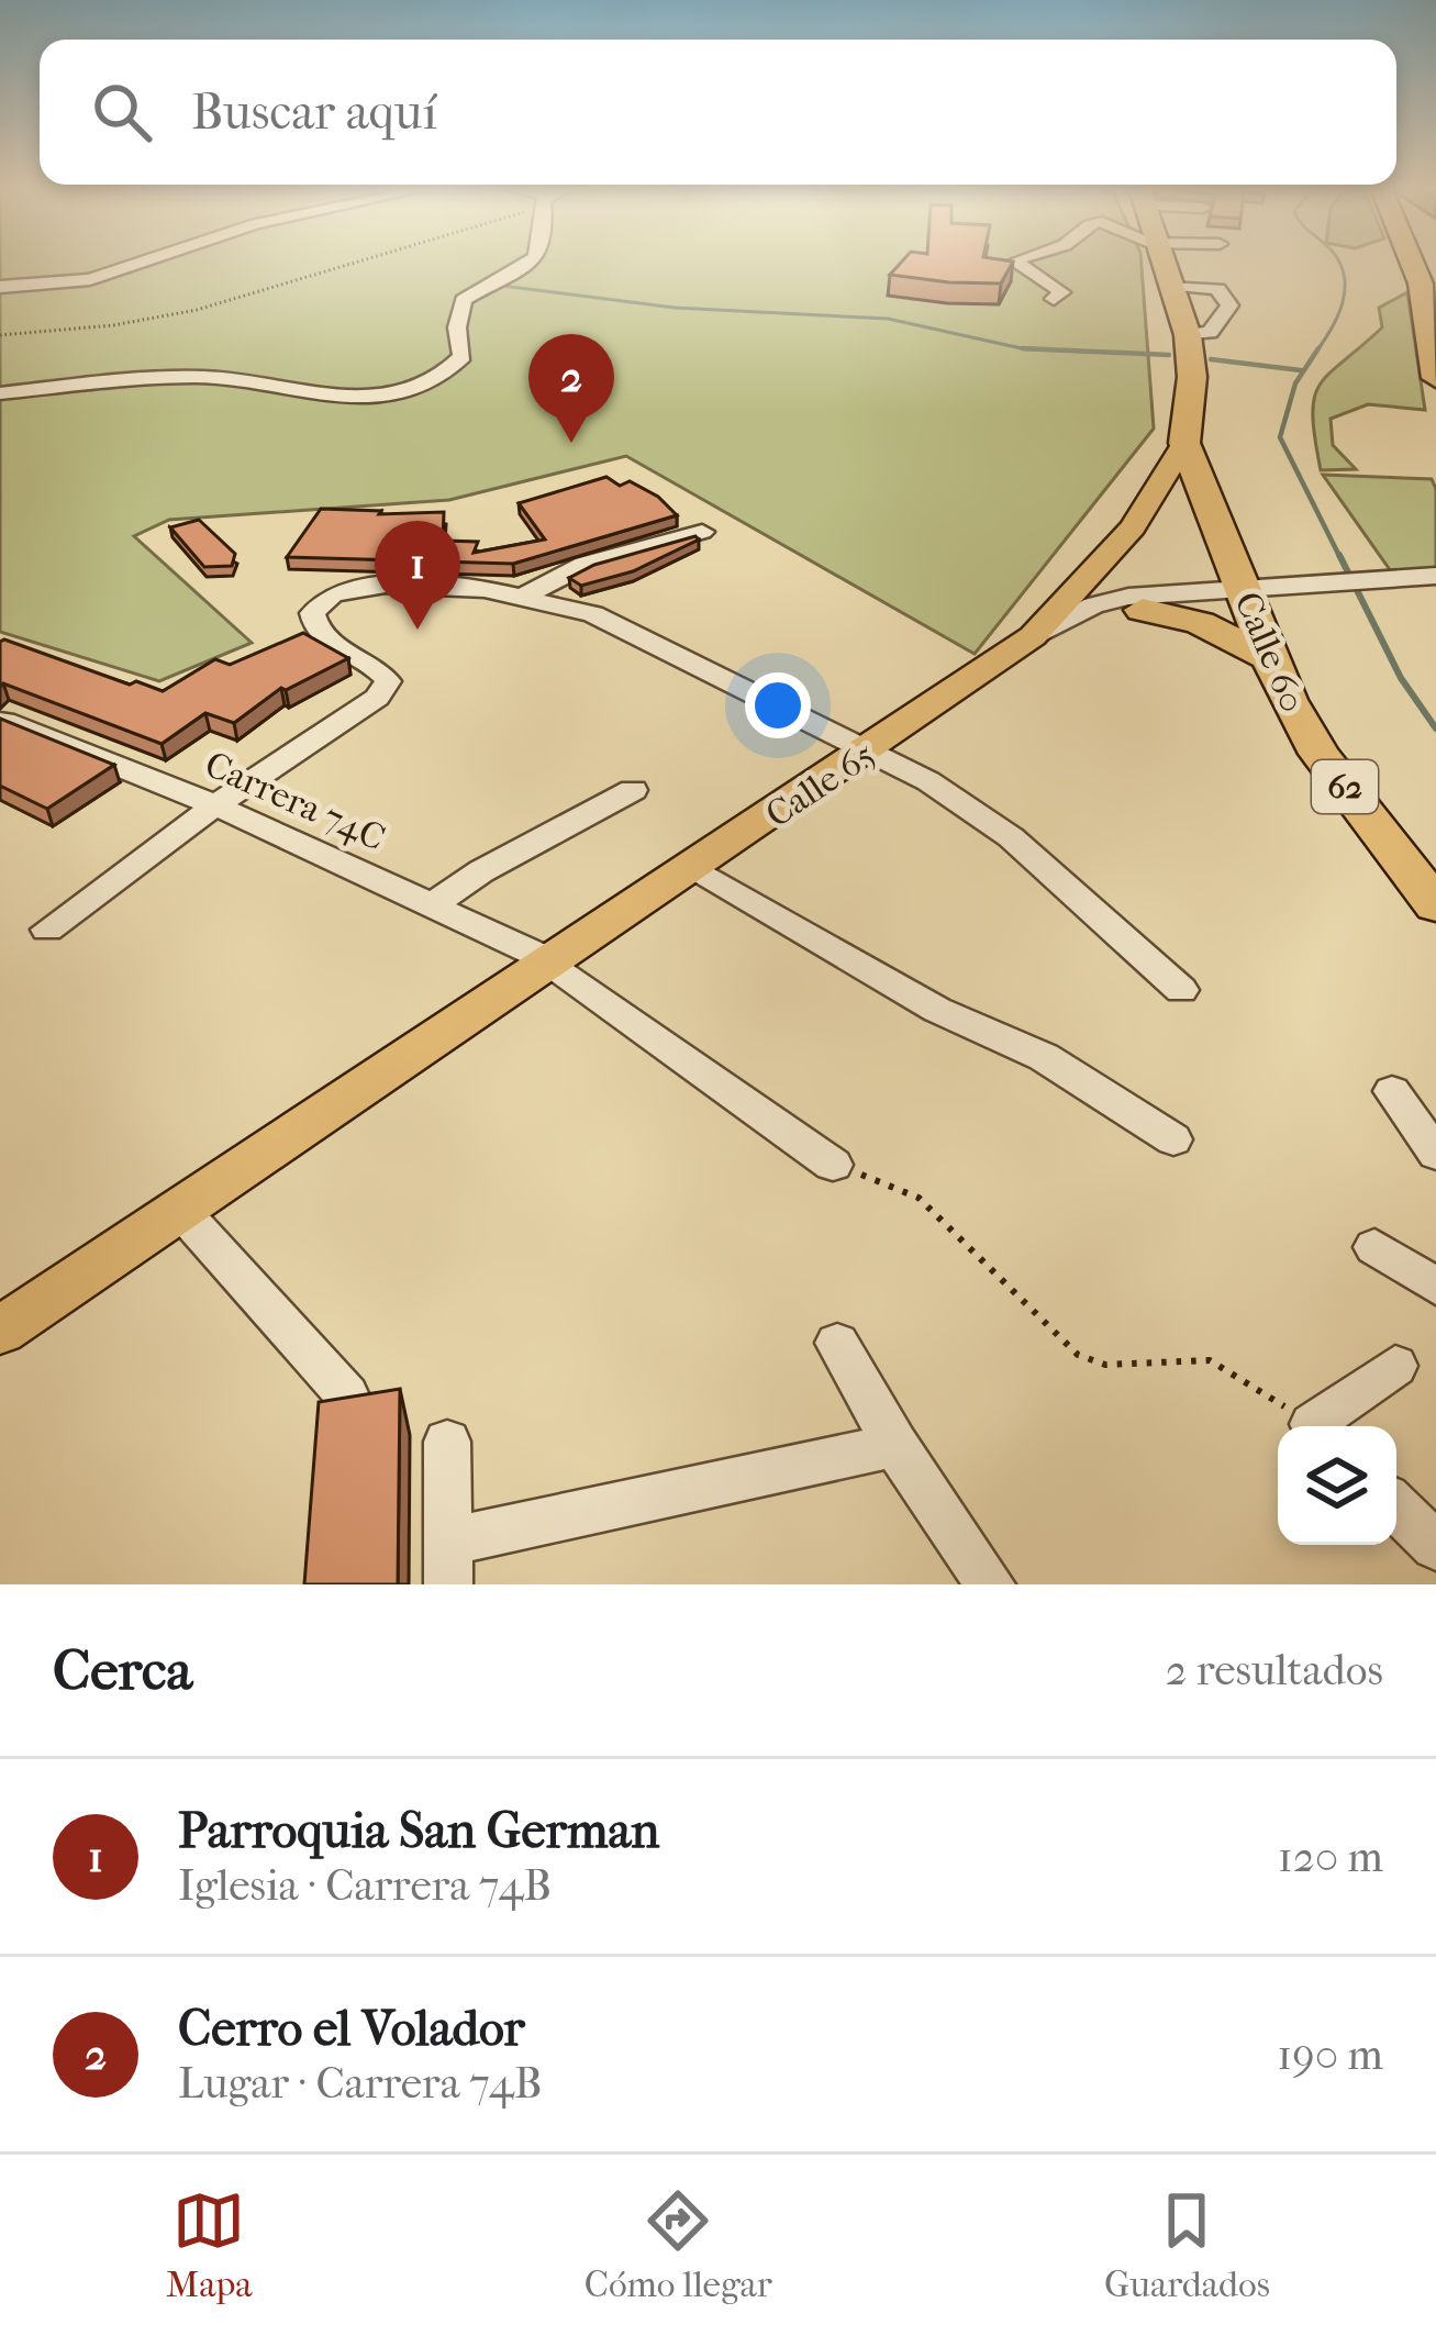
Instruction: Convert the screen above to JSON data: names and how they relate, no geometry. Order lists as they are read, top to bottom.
{
  "streets": {
    "highway": ["Calle 60", "Calle 65", "62"],
    "street": ["Carrera 74C"]
  },
  "crossings": [
    ["Calle 60", "Calle 65"],
    ["Calle 65", "Carrera 74C"]
  ],
  "page": {
    "search": "Buscar aquí",
    "pins": ["2", "1"],
    "heading": ["Cerca", "2 resultados"],
    "list": [
      {
        "mark": "1",
        "name": "Parroquia San German",
        "note": "Iglesia · Carrera 74B",
        "value": "120 m"
      },
      {
        "mark": "2",
        "name": "Cerro el Volador",
        "note": "Lugar · Carrera 74B",
        "value": "190 m"
      }
    ],
    "nav": ["Mapa", "Cómo llegar", "Guardados"]
  }
}
